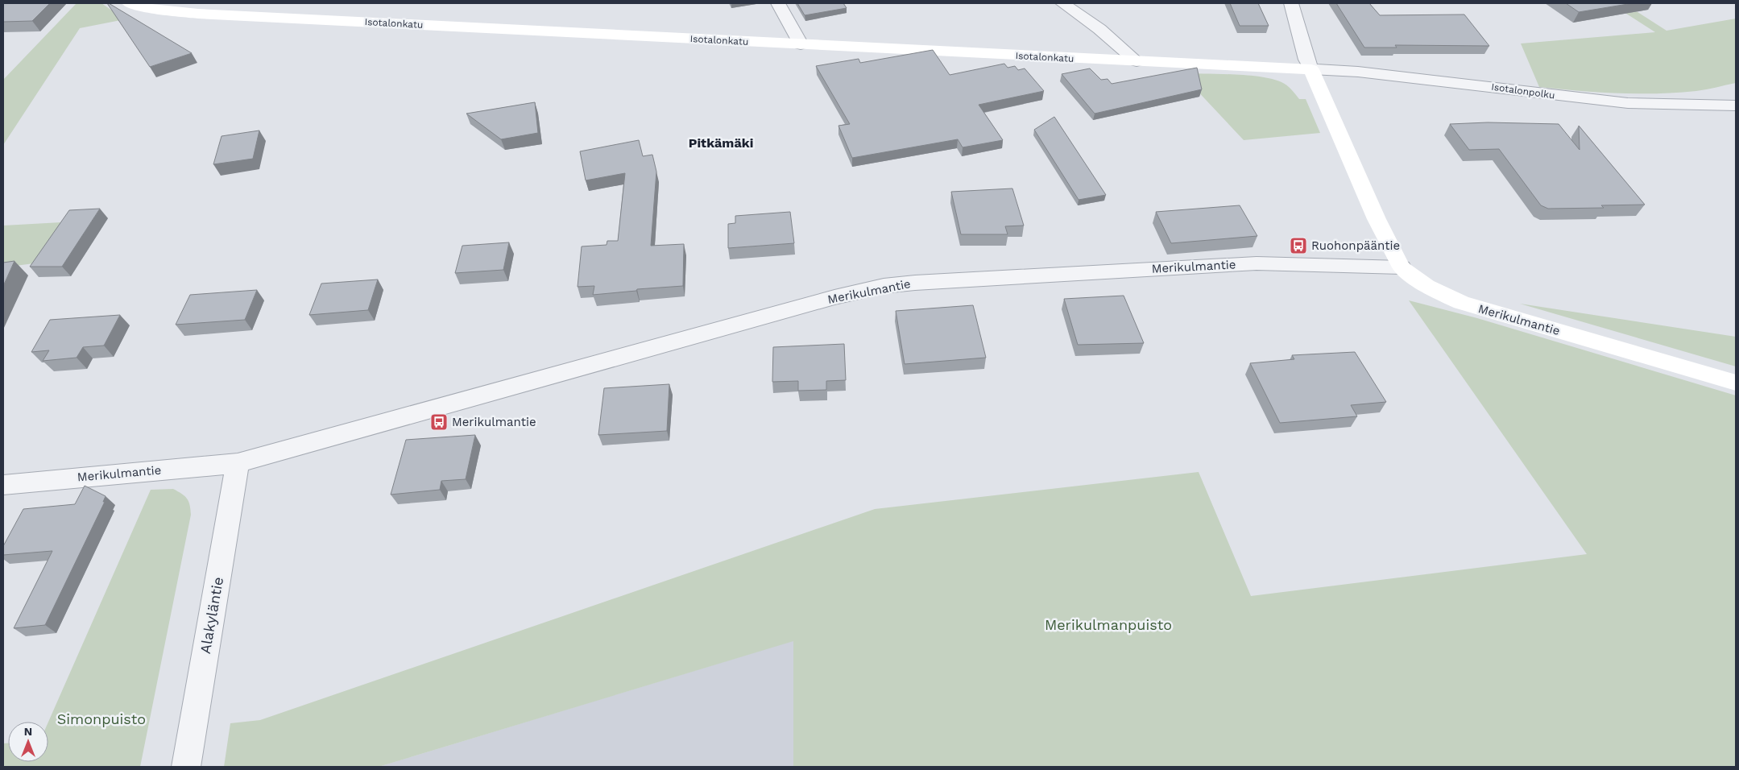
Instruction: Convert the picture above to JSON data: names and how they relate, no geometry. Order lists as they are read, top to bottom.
{
  "streets": {
    "street": [
      "Isotalonkatu",
      "Isotalonpolku",
      "Merikulmantie",
      "Alakyläntie"
    ]
  },
  "crossings": [
    ["Isotalonkatu", "Isotalonpolku"],
    ["Merikulmantie", "Alakyläntie"]
  ],
  "districts": ["Pitkämäki"],
  "parks": ["Merikulmanpuisto", "Simonpuisto"],
  "places": {
    "bus stop": ["Ruohonpääntie", "Merikulmantie"]
  },
  "north": "top"
}
